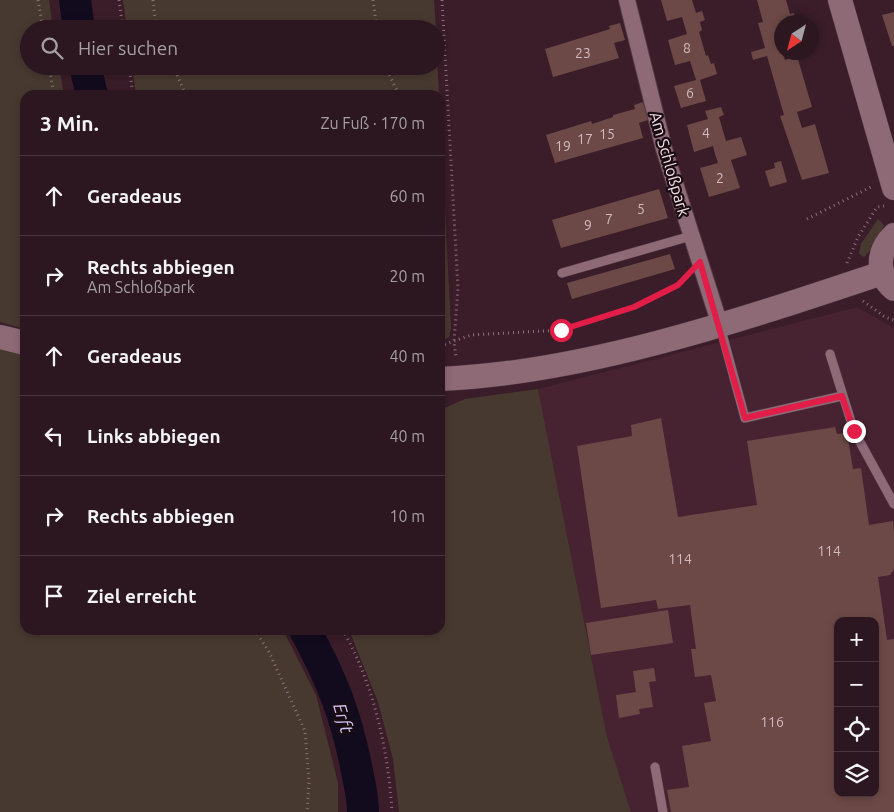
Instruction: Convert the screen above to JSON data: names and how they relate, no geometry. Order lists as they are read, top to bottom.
{
  "streets": {
    "street": ["Am Schloßpark"]
  },
  "water": ["Erft"],
  "house_numbers": [
    "8",
    "23",
    "6",
    "4",
    "15",
    "17",
    "19",
    "2",
    "5",
    "7",
    "9",
    "114",
    "114",
    "116"
  ],
  "north": "bottom left",
  "page": {
    "search": "Hier suchen",
    "heading": ["3 Min.", "Zu Fuß · 170 m"],
    "list": [
      ["Geradeaus", "60 m"],
      ["Rechts abbiegen", "Am Schloßpark", "20 m"],
      ["Geradeaus", "40 m"],
      ["Links abbiegen", "40 m"],
      ["Rechts abbiegen", "10 m"],
      "Ziel erreicht"
    ],
    "map_buttons": ["+", "−"]
  }
}
